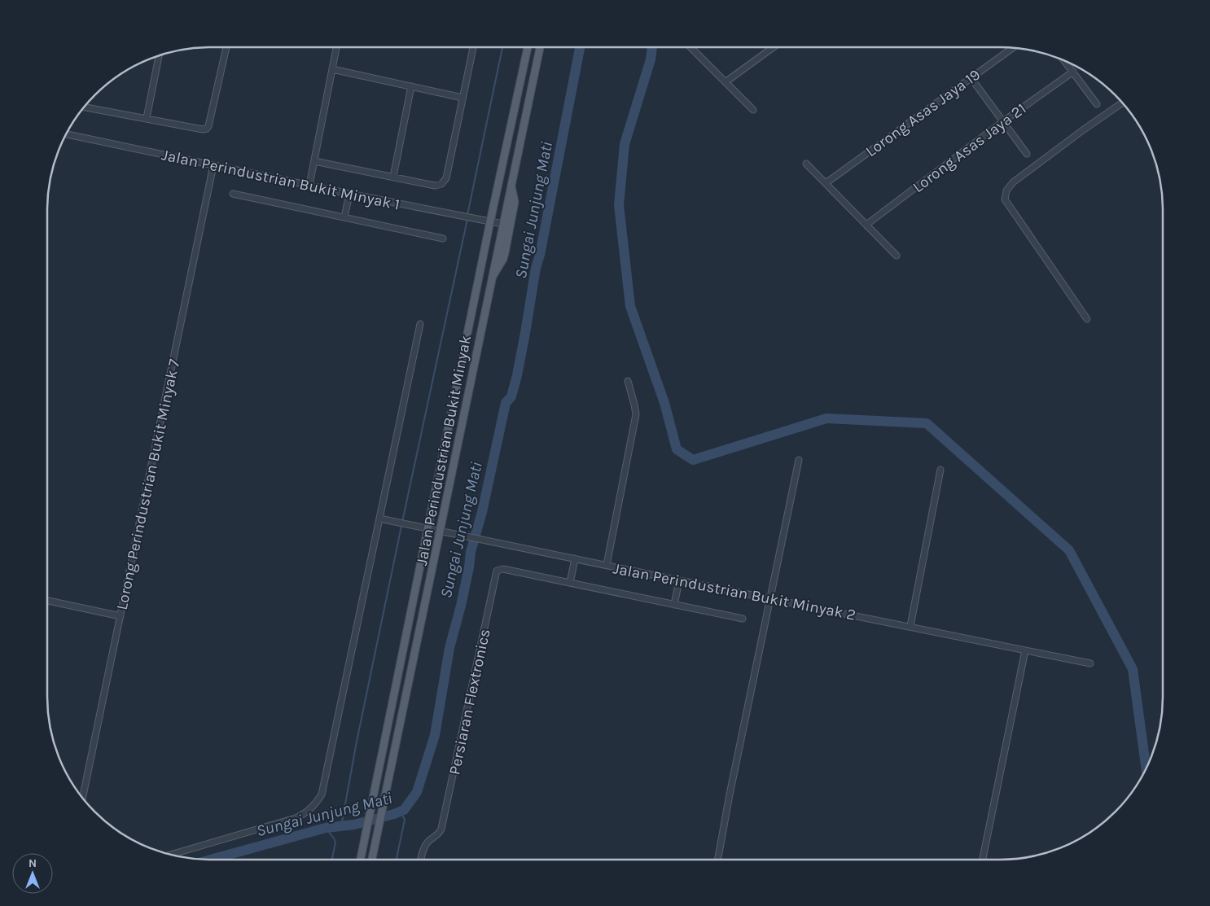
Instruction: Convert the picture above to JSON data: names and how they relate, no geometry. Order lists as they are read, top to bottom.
{
  "streets": {
    "main road": ["Jalan Perindustrian Bukit Minyak"],
    "street": [
      "Lorong Asas Jaya 19",
      "Lorong Asas Jaya 21",
      "Jalan Perindustrian Bukit Minyak 1",
      "Lorong Perindustrian Bukit Minyak 7",
      "Jalan Perindustrian Bukit Minyak 2",
      "Persiaran Flextronics"
    ]
  },
  "crossings": [
    ["Jalan Perindustrian Bukit Minyak 1", "Jalan Perindustrian Bukit Minyak"],
    ["Jalan Perindustrian Bukit Minyak 1", "Lorong Perindustrian Bukit Minyak 7"],
    ["Jalan Perindustrian Bukit Minyak", "Jalan Perindustrian Bukit Minyak 2"]
  ],
  "water": ["Sungai Junjung Mati"],
  "north": "top"
}
